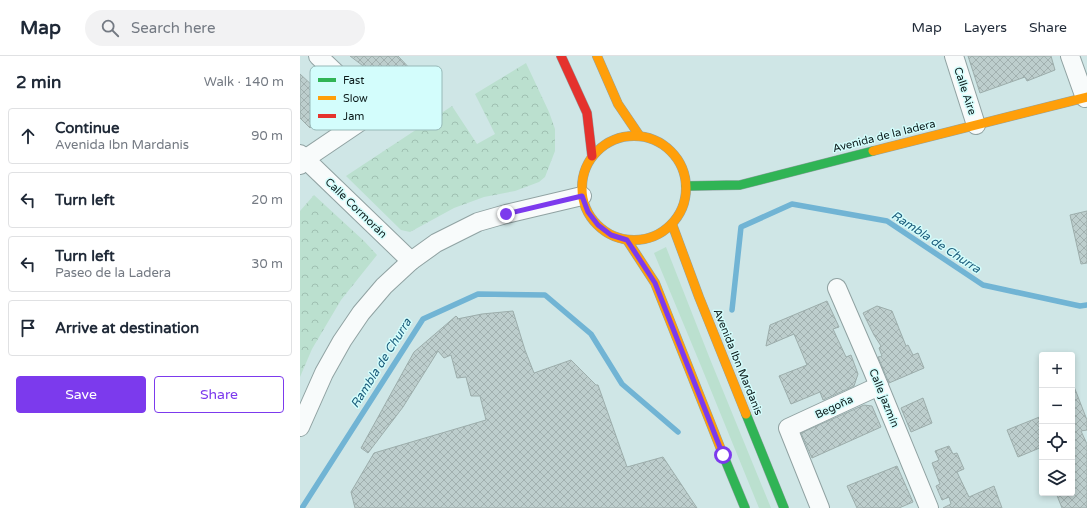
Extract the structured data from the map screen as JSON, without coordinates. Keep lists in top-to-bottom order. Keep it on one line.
{"streets":{"main road":["Avenida de la ladera","Avenida Ibn Mardanis"],"street":["Calle Aire","Calle Cormorán","Calle jazmín","Begoña"]},"crossings":[["Calle Aire","Avenida de la ladera"],["Avenida de la ladera","Avenida Ibn Mardanis"],["Calle jazmín","Begoña"]],"water":["Rambla de Churra"],"legend":["Fast","Slow","Jam"],"page":{"header":"Map","search":"Search here","nav":["Map","Layers","Share"],"heading":["2 min","Walk · 140 m"],"list":[["Continue","Avenida Ibn Mardanis","90 m"],["Turn left","20 m"],["Turn left","Paseo de la Ladera","30 m"],"Arrive at destination"],"map_buttons":["+","−"],"buttons":["Save","Share"]}}
